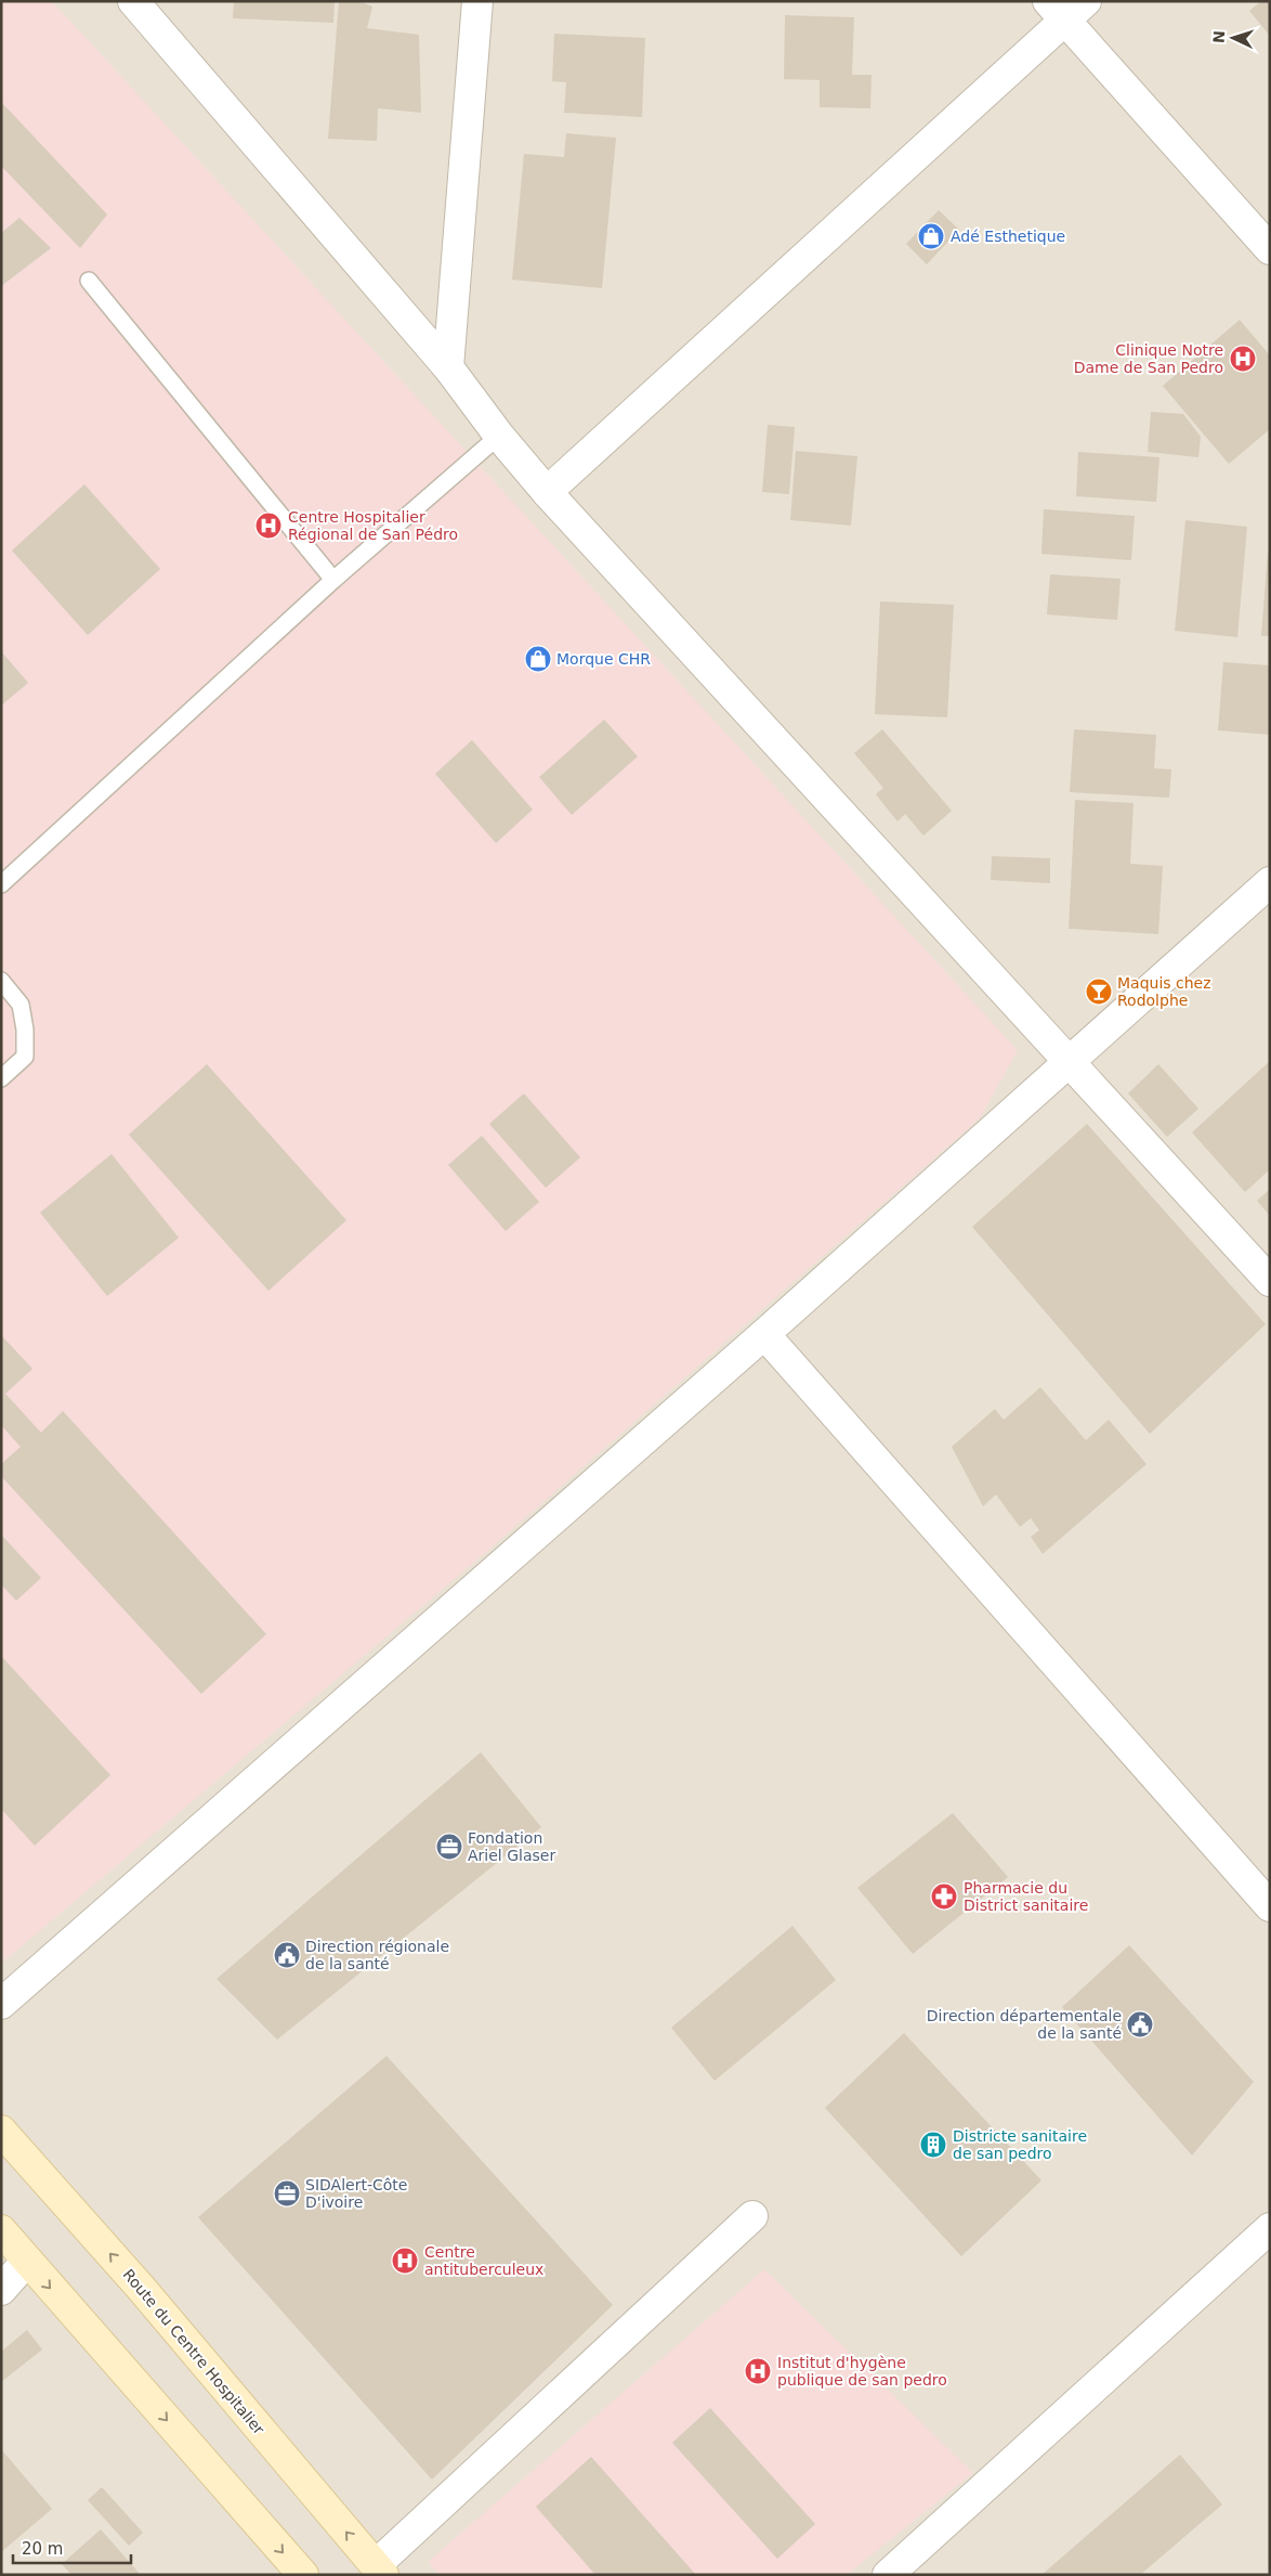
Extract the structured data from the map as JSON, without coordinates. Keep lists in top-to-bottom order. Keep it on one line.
{"streets":{"street":["Route du Centre Hospitalier"]},"places":{"shop":["Adé Esthetique","Morque CHR"],"hospital":["Clinique Notre Dame de San Pedro","Centre Hospitalier Régional de San Pédro","Centre antituberculeux","Institut d'hygène publique de san pedro"],"bar":["Maquis chez Rodolphe"],"office":["Fondation Ariel Glaser","SIDAlert-Côte D'ivoire"],"pharmacy":["Pharmacie du District sanitaire"],"public building":["Direction régionale de la santé","Direction départementale de la santé"],"building":["Districte sanitaire de san pedro"]},"scale_bar":"20 m","north":"left"}
